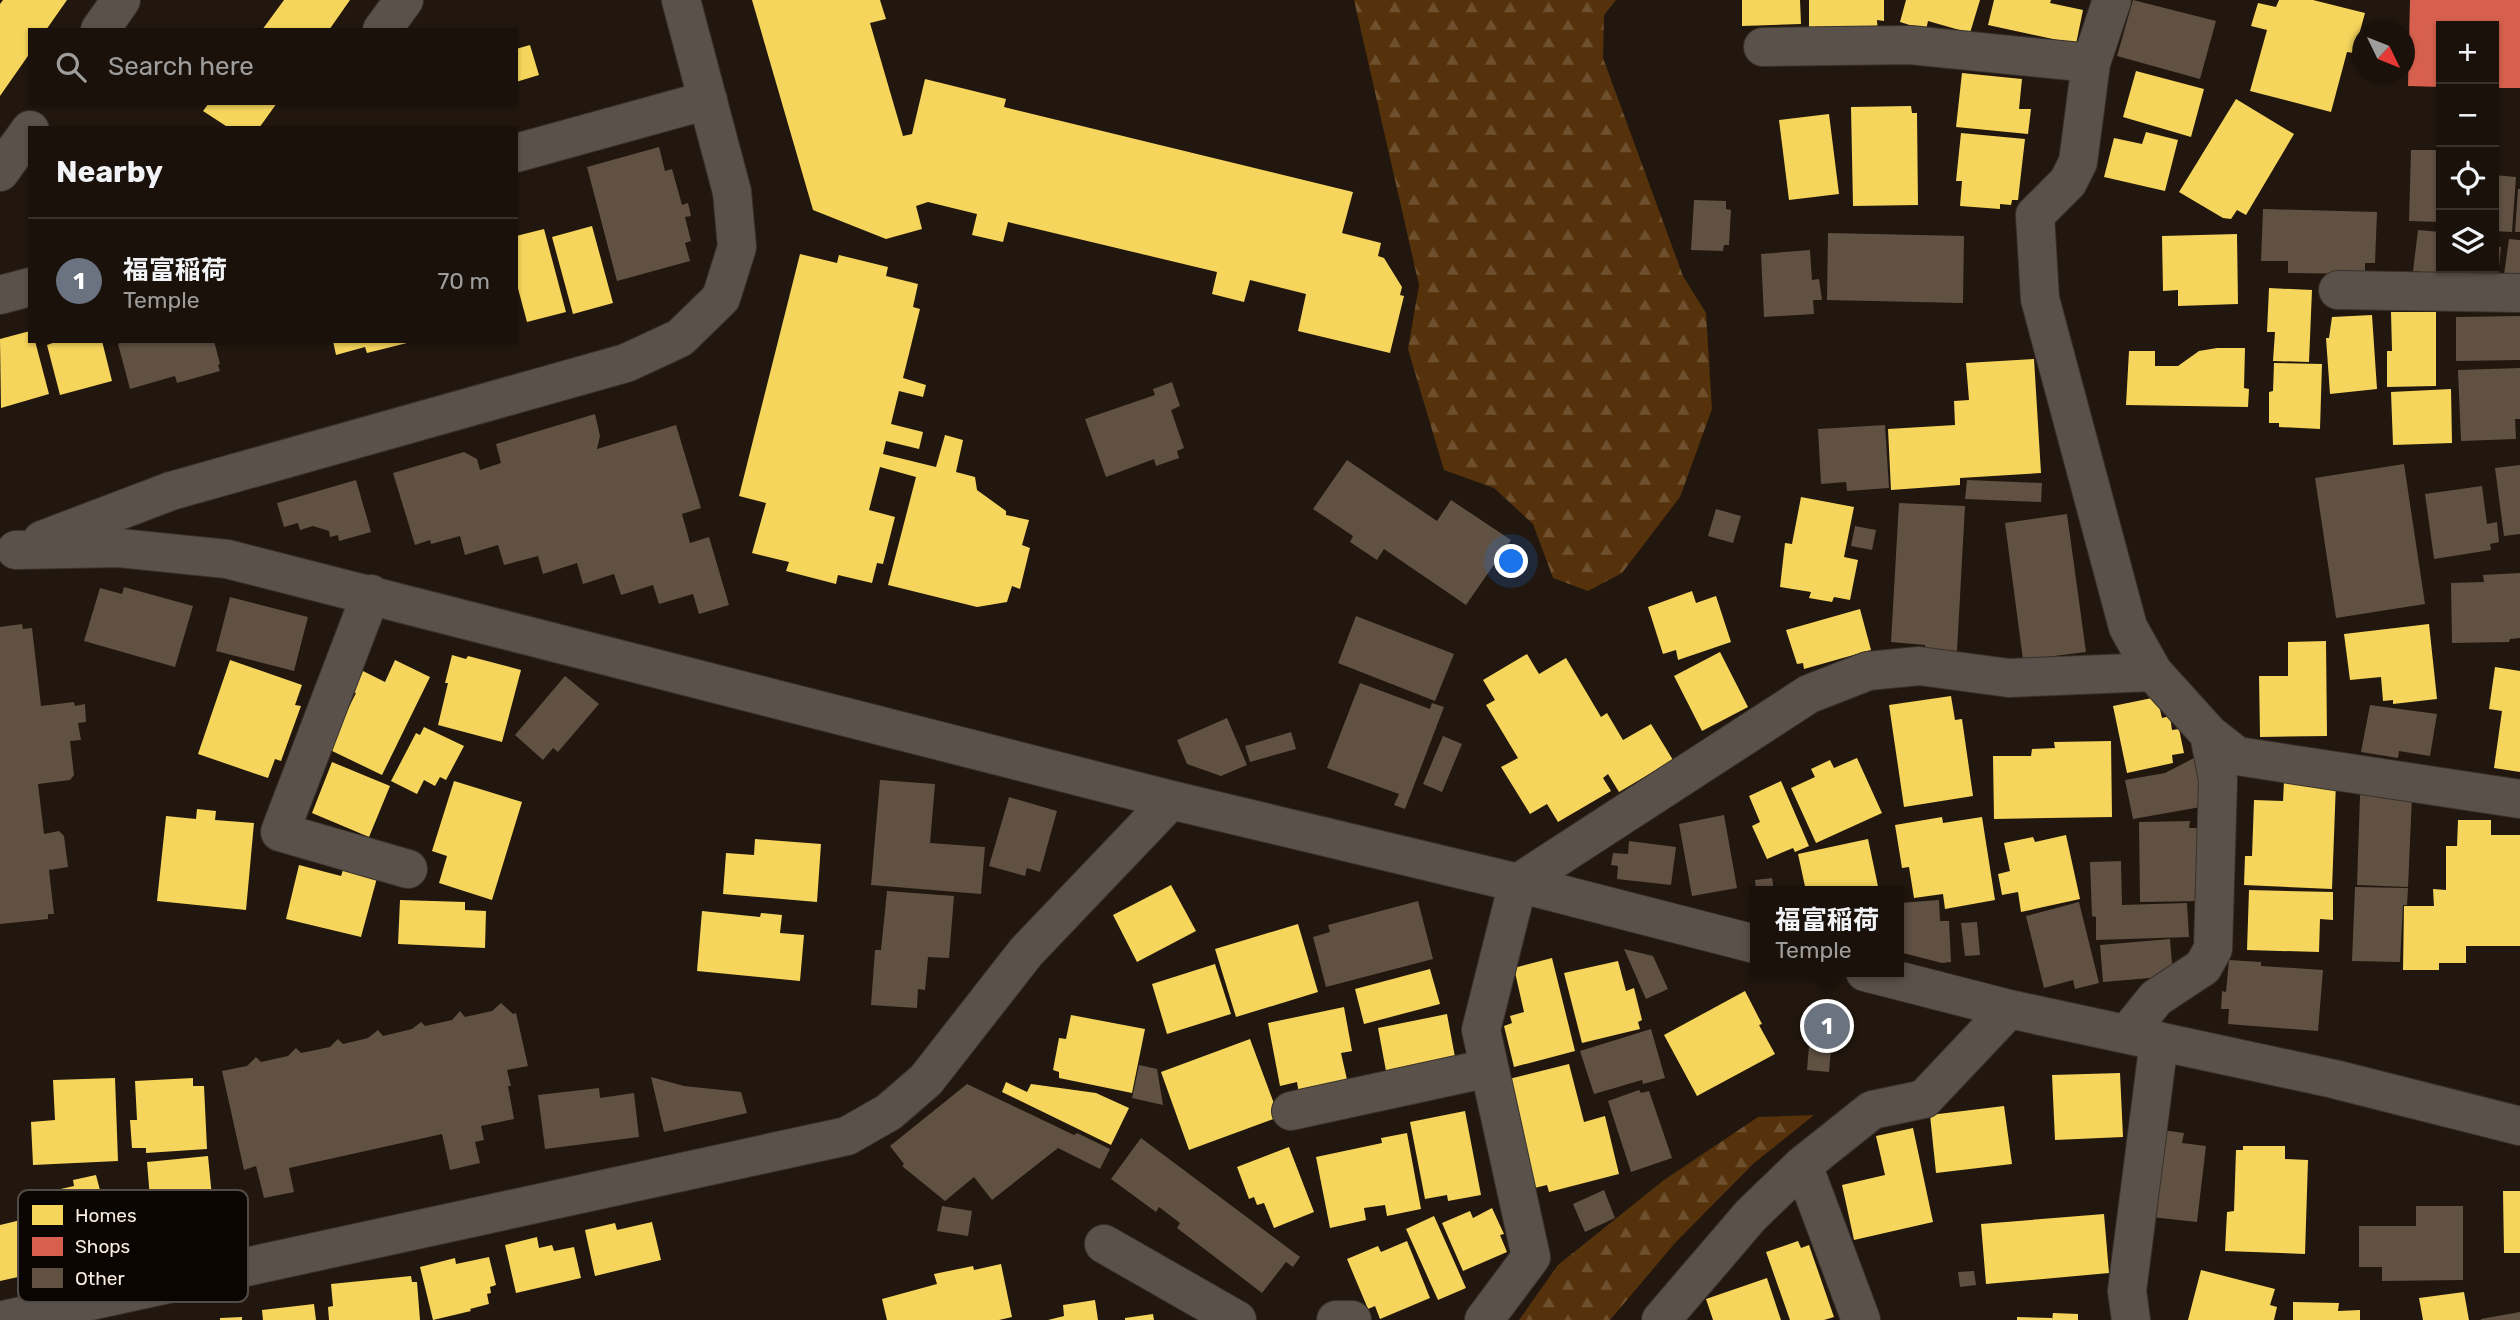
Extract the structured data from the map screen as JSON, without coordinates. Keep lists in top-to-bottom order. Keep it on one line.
{"legend":["Homes","Shops","Other"],"north":"bottom right","page":{"map_buttons":["+","−"],"search":"Search here","heading":"Nearby","list":[{"mark":"1","name":"福富稲荷","note":"Temple","value":"70 m"}],"popup":["福富稲荷","Temple"],"pins":"1"}}
